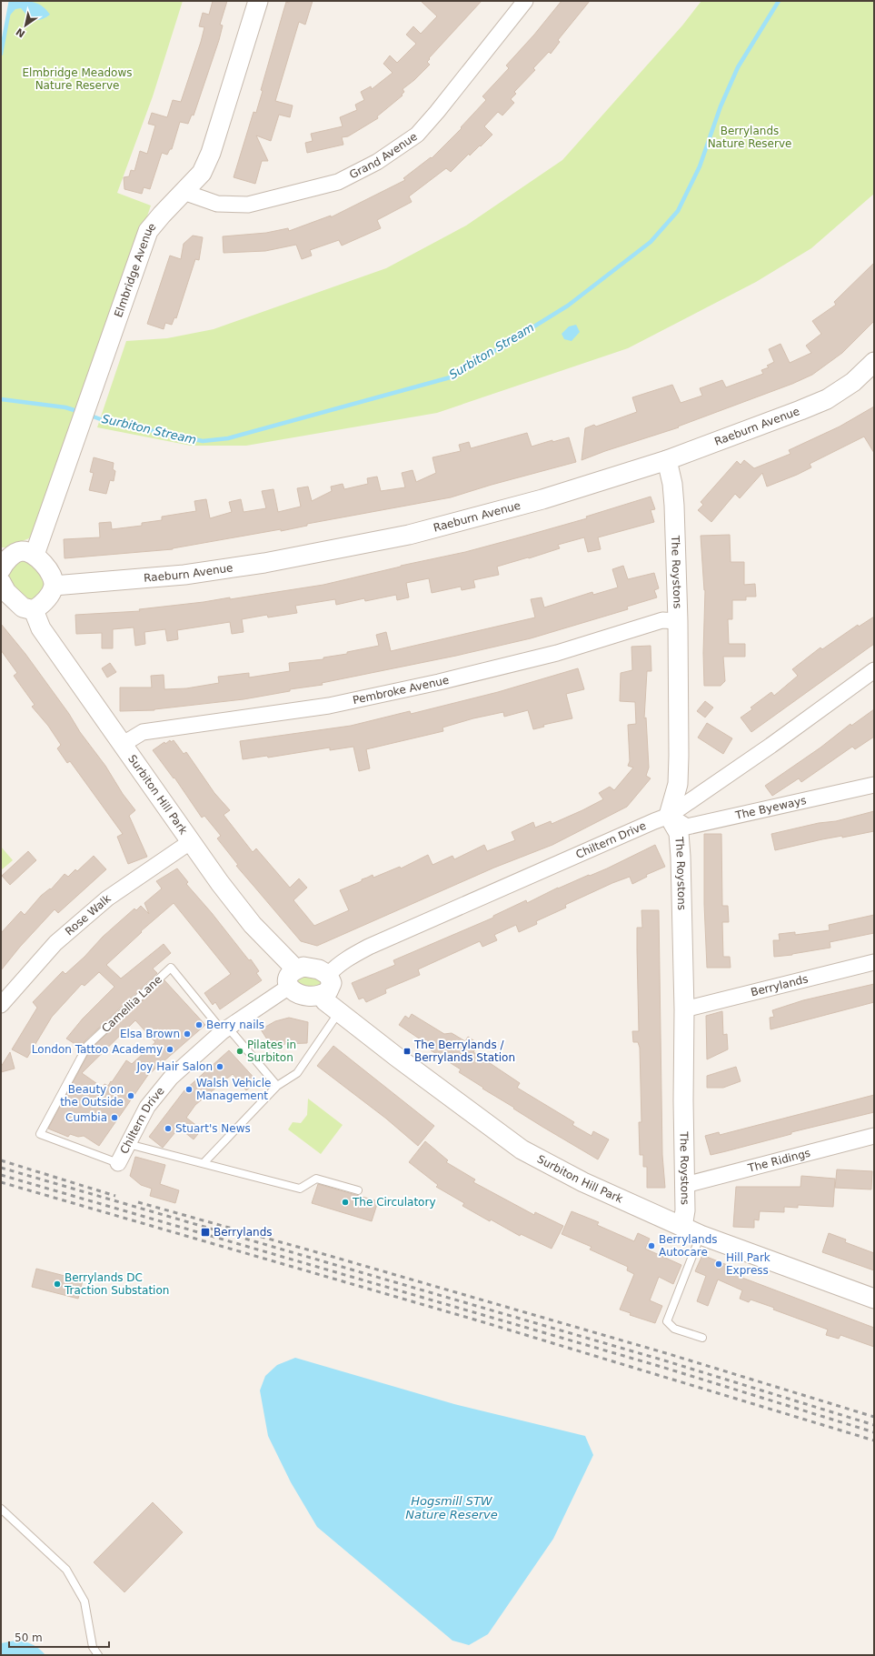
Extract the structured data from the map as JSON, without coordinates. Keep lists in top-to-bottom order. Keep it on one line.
{"streets":{"street":["Grand Avenue","Elmbridge Avenue","Raeburn Avenue","The Roystons","Pembroke Avenue","Surbiton Hill Park","The Byeways","Chiltern Drive","Rose Walk","Berrylands","The Ridings"],"lane":["Camellia Lane"]},"crossings":[["Grand Avenue","Elmbridge Avenue"],["Raeburn Avenue","The Roystons"],["The Roystons","Pembroke Avenue"],["The Roystons","Surbiton Hill Park"],["The Roystons","The Byeways"],["The Roystons","Chiltern Drive"],["The Roystons","Berrylands"],["The Roystons","The Ridings"],["Pembroke Avenue","Surbiton Hill Park"],["Surbiton Hill Park","Chiltern Drive"],["Surbiton Hill Park","Rose Walk"],["The Byeways","Chiltern Drive"],["Chiltern Drive","Camellia Lane"]],"water":["Surbiton Stream","Hogsmill STW Nature Reserve"],"parks":["Elmbridge Meadows Nature Reserve","Berrylands Nature Reserve"],"places":{"other":["Berry nails","Elsa Brown","London Tattoo Academy","Pilates in Surbiton","Joy Hair Salon","Walsh Vehicle Management","Beauty on the Outside","Cumbia","Stuart's News","The Circulatory","Berrylands Autocare","Hill Park Express","Berrylands DC Traction Substation"],"transit":["The Berrylands / Berrylands Station","Berrylands"]},"scale_bar":"50 m","north":"bottom left"}
